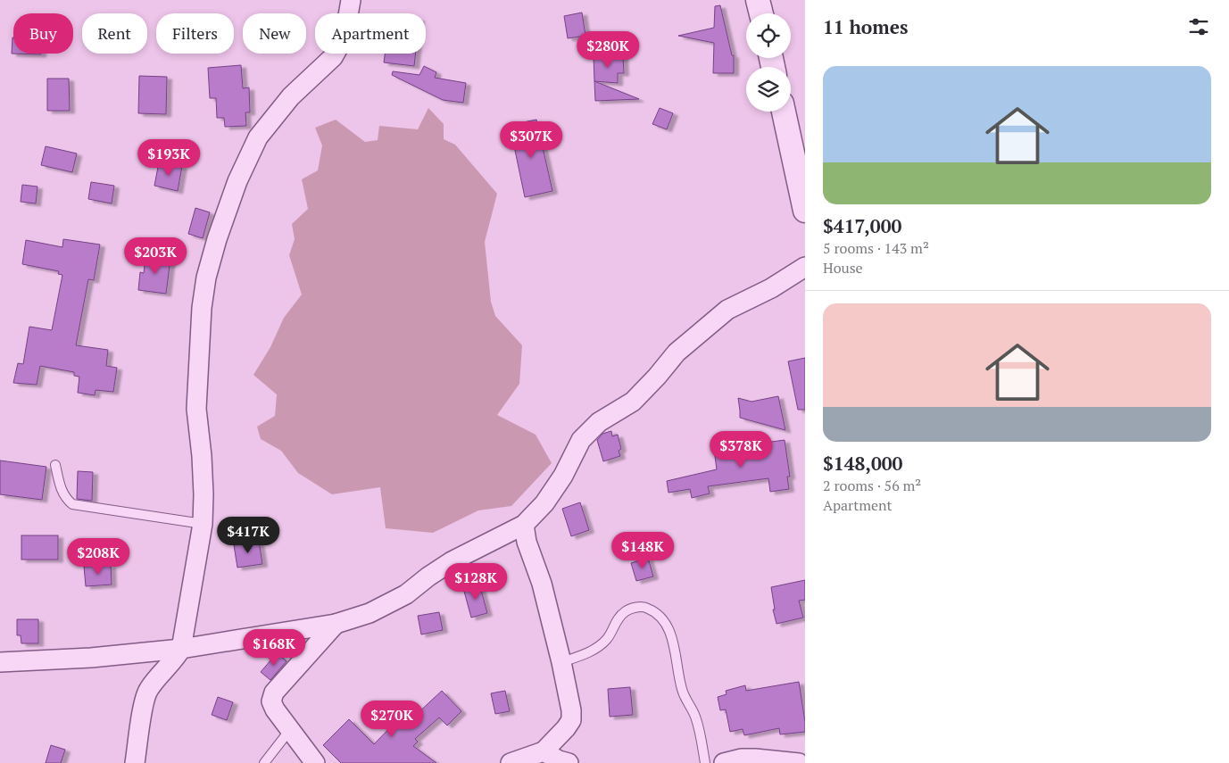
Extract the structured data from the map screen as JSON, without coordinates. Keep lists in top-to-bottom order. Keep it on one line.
{"page":{"heading":"11 homes","chip":["Buy","Rent","Filters","New","Apartment"],"price":["$280K","$307K","$193K","$203K","$378K","$417K","$148K","$208K","$128K","$168K","$270K"],"list":[{"name":"$417,000","note":"5 rooms · 143 m² · House"},{"name":"$148,000","note":"2 rooms · 56 m² · Apartment"}]}}
